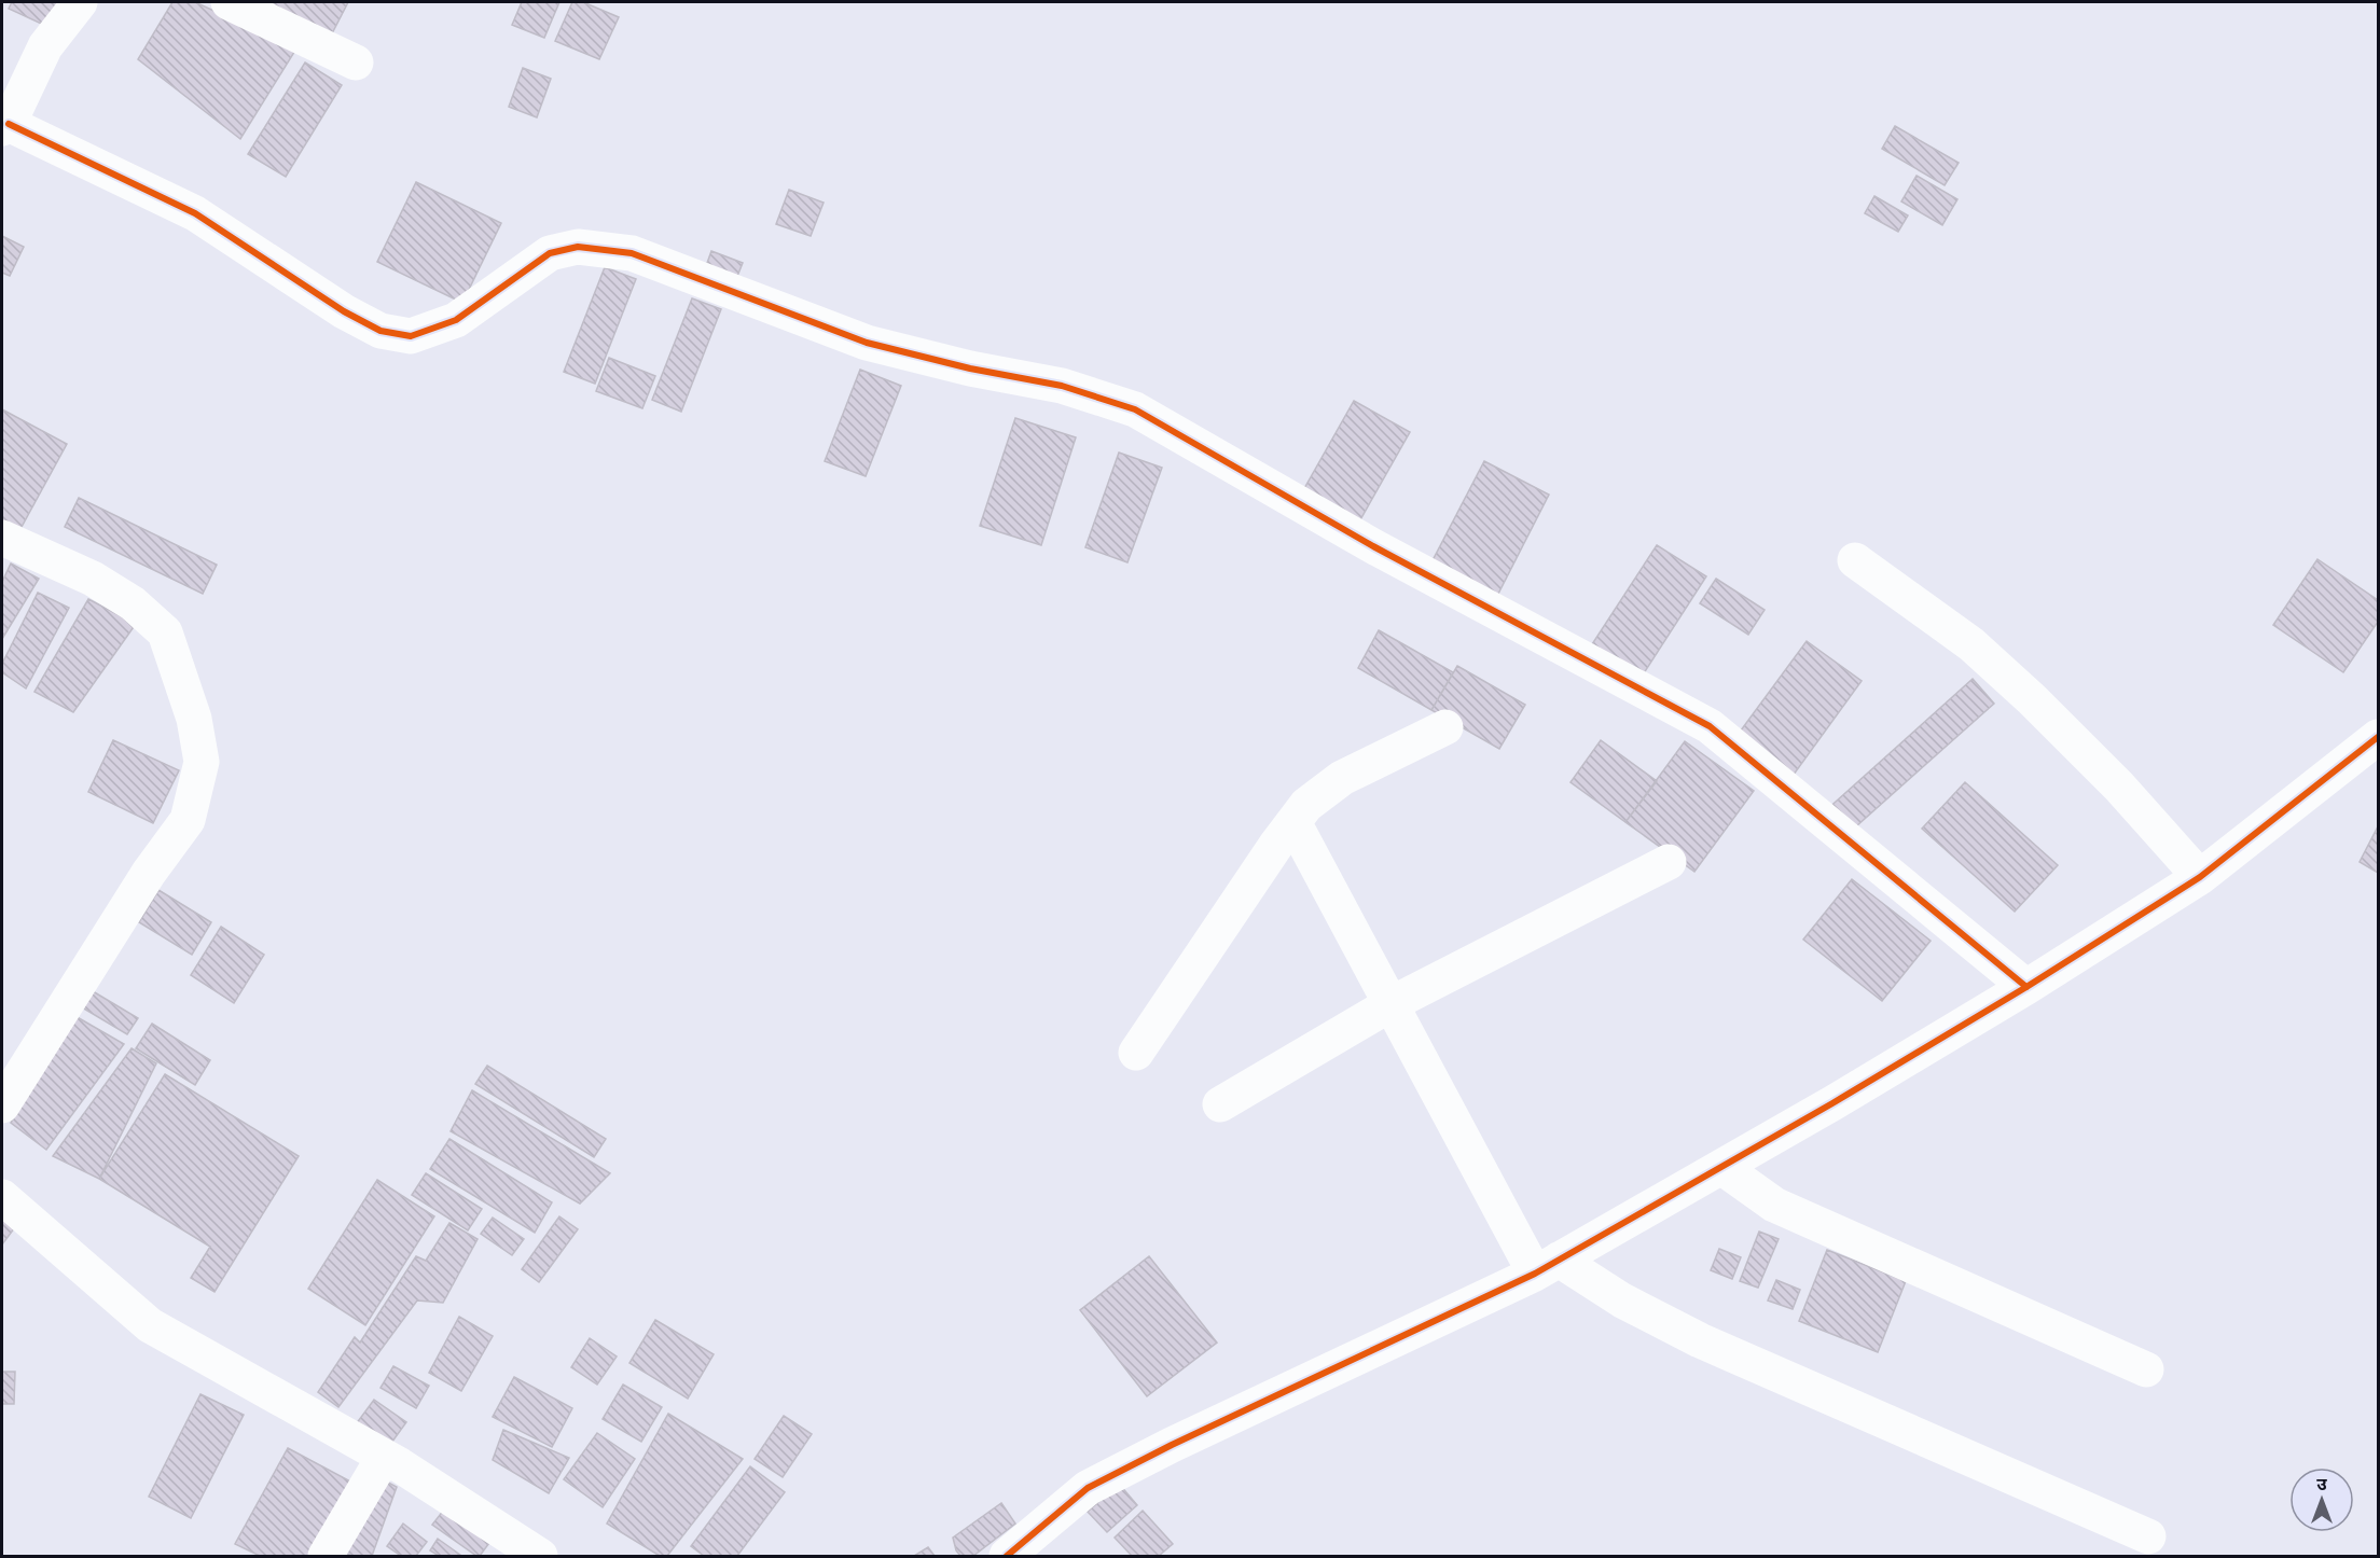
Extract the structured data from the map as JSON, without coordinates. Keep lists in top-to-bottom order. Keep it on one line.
{"north":"top"}
